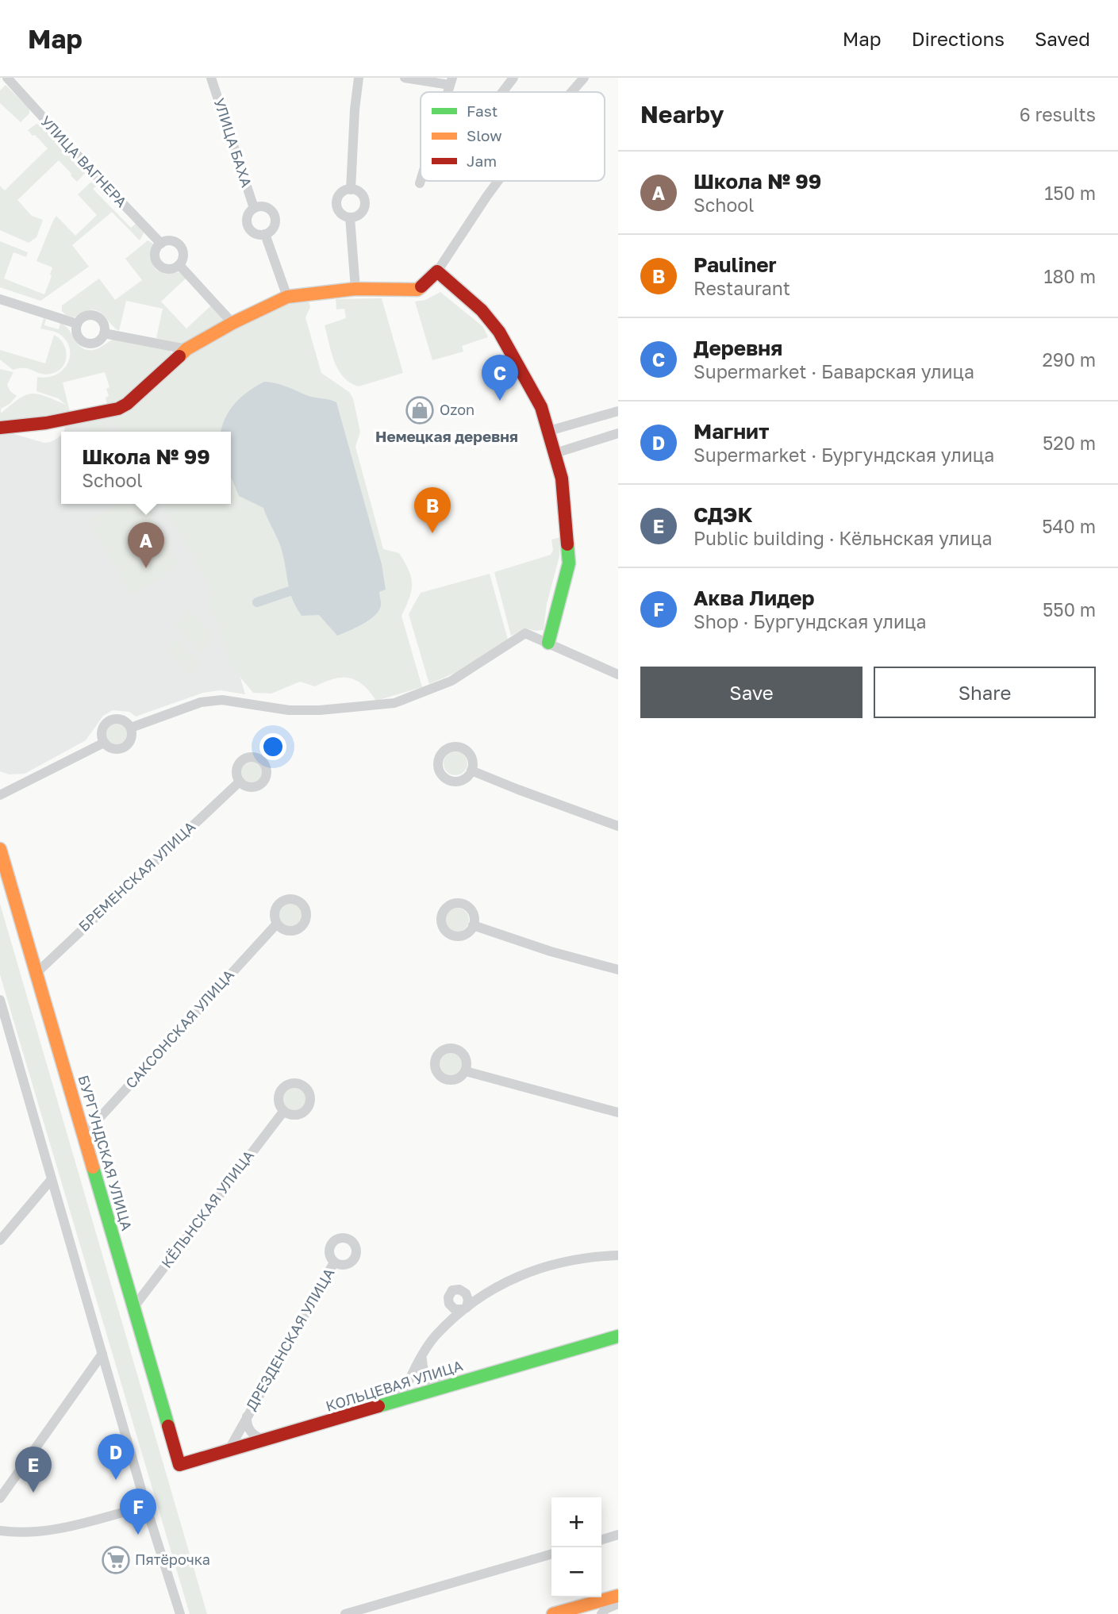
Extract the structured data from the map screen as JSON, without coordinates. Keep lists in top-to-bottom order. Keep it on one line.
{"streets":{"street":["УЛИЦА БАХА","УЛИЦА ВАГНЕРА","БРЕМЕНСКАЯ УЛИЦА","САКСОНСКАЯ УЛИЦА","БУРГУНДСКАЯ УЛИЦА","КЁЛЬНСКАЯ УЛИЦА","ДРЕЗДЕНСКАЯ УЛИЦА","КОЛЬЦЕВАЯ УЛИЦА"]},"crossings":[["БРЕМЕНСКАЯ УЛИЦА","БУРГУНДСКАЯ УЛИЦА"],["САКСОНСКАЯ УЛИЦА","БУРГУНДСКАЯ УЛИЦА"],["БУРГУНДСКАЯ УЛИЦА","КЁЛЬНСКАЯ УЛИЦА"],["БУРГУНДСКАЯ УЛИЦА","КОЛЬЦЕВАЯ УЛИЦА"],["ДРЕЗДЕНСКАЯ УЛИЦА","КОЛЬЦЕВАЯ УЛИЦА"]],"districts":["Немецкая деревня"],"places":{"shop":["Ozon"],"supermarket":["Пятёрочка"]},"legend":["Fast","Slow","Jam"],"page":{"header":"Map","nav":["Map","Directions","Saved"],"heading":["Nearby","6 results"],"list":[{"mark":"A","name":"Школа № 99","note":"School","value":"150 m"},{"mark":"B","name":"Pauliner","note":"Restaurant","value":"180 m"},{"mark":"C","name":"Деревня","note":"Supermarket · Баварская улица","value":"290 m"},{"mark":"D","name":"Магнит","note":"Supermarket · Бургундская улица","value":"520 m"},{"mark":"E","name":"СДЭК","note":"Public building · Кёльнская улица","value":"540 m"},{"mark":"F","name":"Аква Лидер","note":"Shop · Бургундская улица","value":"550 m"}],"pins":["C","B","A","D","E","F"],"popup":["Школа № 99","School"],"buttons":["Save","Share"],"map_buttons":["+","−"]}}
